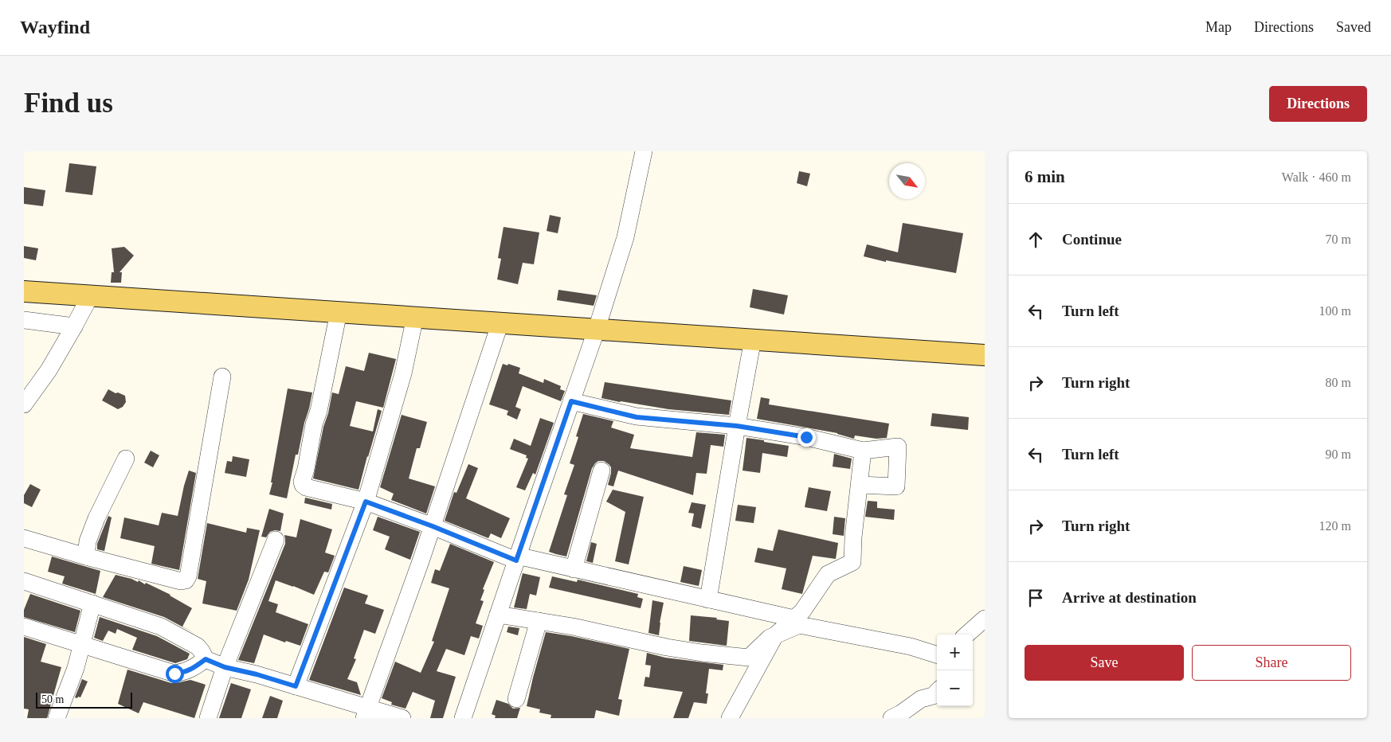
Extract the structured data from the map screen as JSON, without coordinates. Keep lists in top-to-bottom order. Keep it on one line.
{"scale_bar":"50 m","north":"bottom right","page":{"header":"Wayfind","nav":["Map","Directions","Saved"],"buttons":["Directions",["Save","Share"]],"title":"Find us","heading":["6 min","Walk · 460 m"],"list":[["Continue","70 m"],["Turn left","100 m"],["Turn right","80 m"],["Turn left","90 m"],["Turn right","120 m"],"Arrive at destination"],"map_buttons":["+","−"],"scale":"50 m"}}
